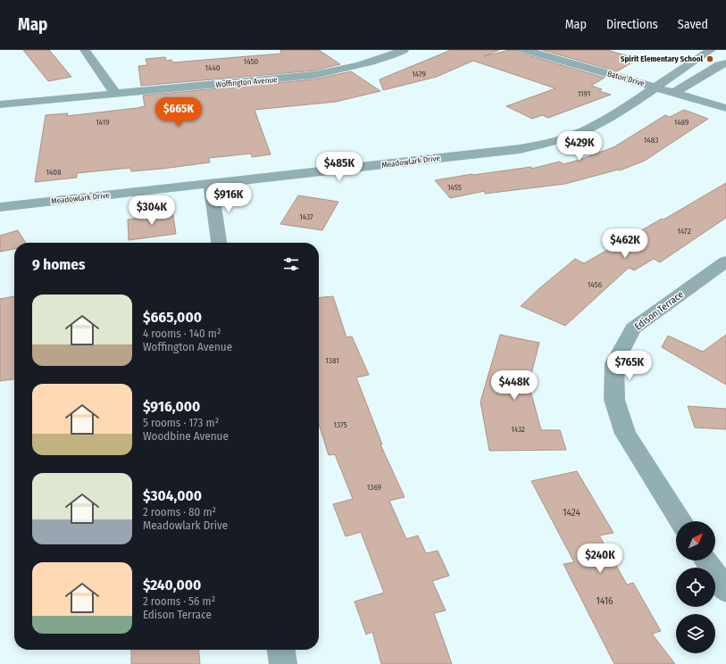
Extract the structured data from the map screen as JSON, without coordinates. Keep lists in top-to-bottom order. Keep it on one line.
{"streets":{"street":["Baton Drive","Woffington Avenue","Meadowlark Drive","Edison Terrace"]},"crossings":[["Baton Drive","Meadowlark Drive"]],"places":["Spirit Elementary School"],"house_numbers":["1450","1440","1479","1191","1419","1489","1483","1408","1455","1437","1472","1456","1381","1375","1432","1369","1424","1416"],"north":"top right","page":{"header":"Map","nav":["Map","Directions","Saved"],"price":["$665K","$429K","$485K","$916K","$304K","$462K","$765K","$448K","$240K"],"heading":"9 homes","list":[{"name":"$665,000","note":"4 rooms · 140 m² · Woffington Avenue"},{"name":"$916,000","note":"5 rooms · 173 m² · Woodbine Avenue"},{"name":"$304,000","note":"2 rooms · 80 m² · Meadowlark Drive"},{"name":"$240,000","note":"2 rooms · 56 m² · Edison Terrace"}]}}
